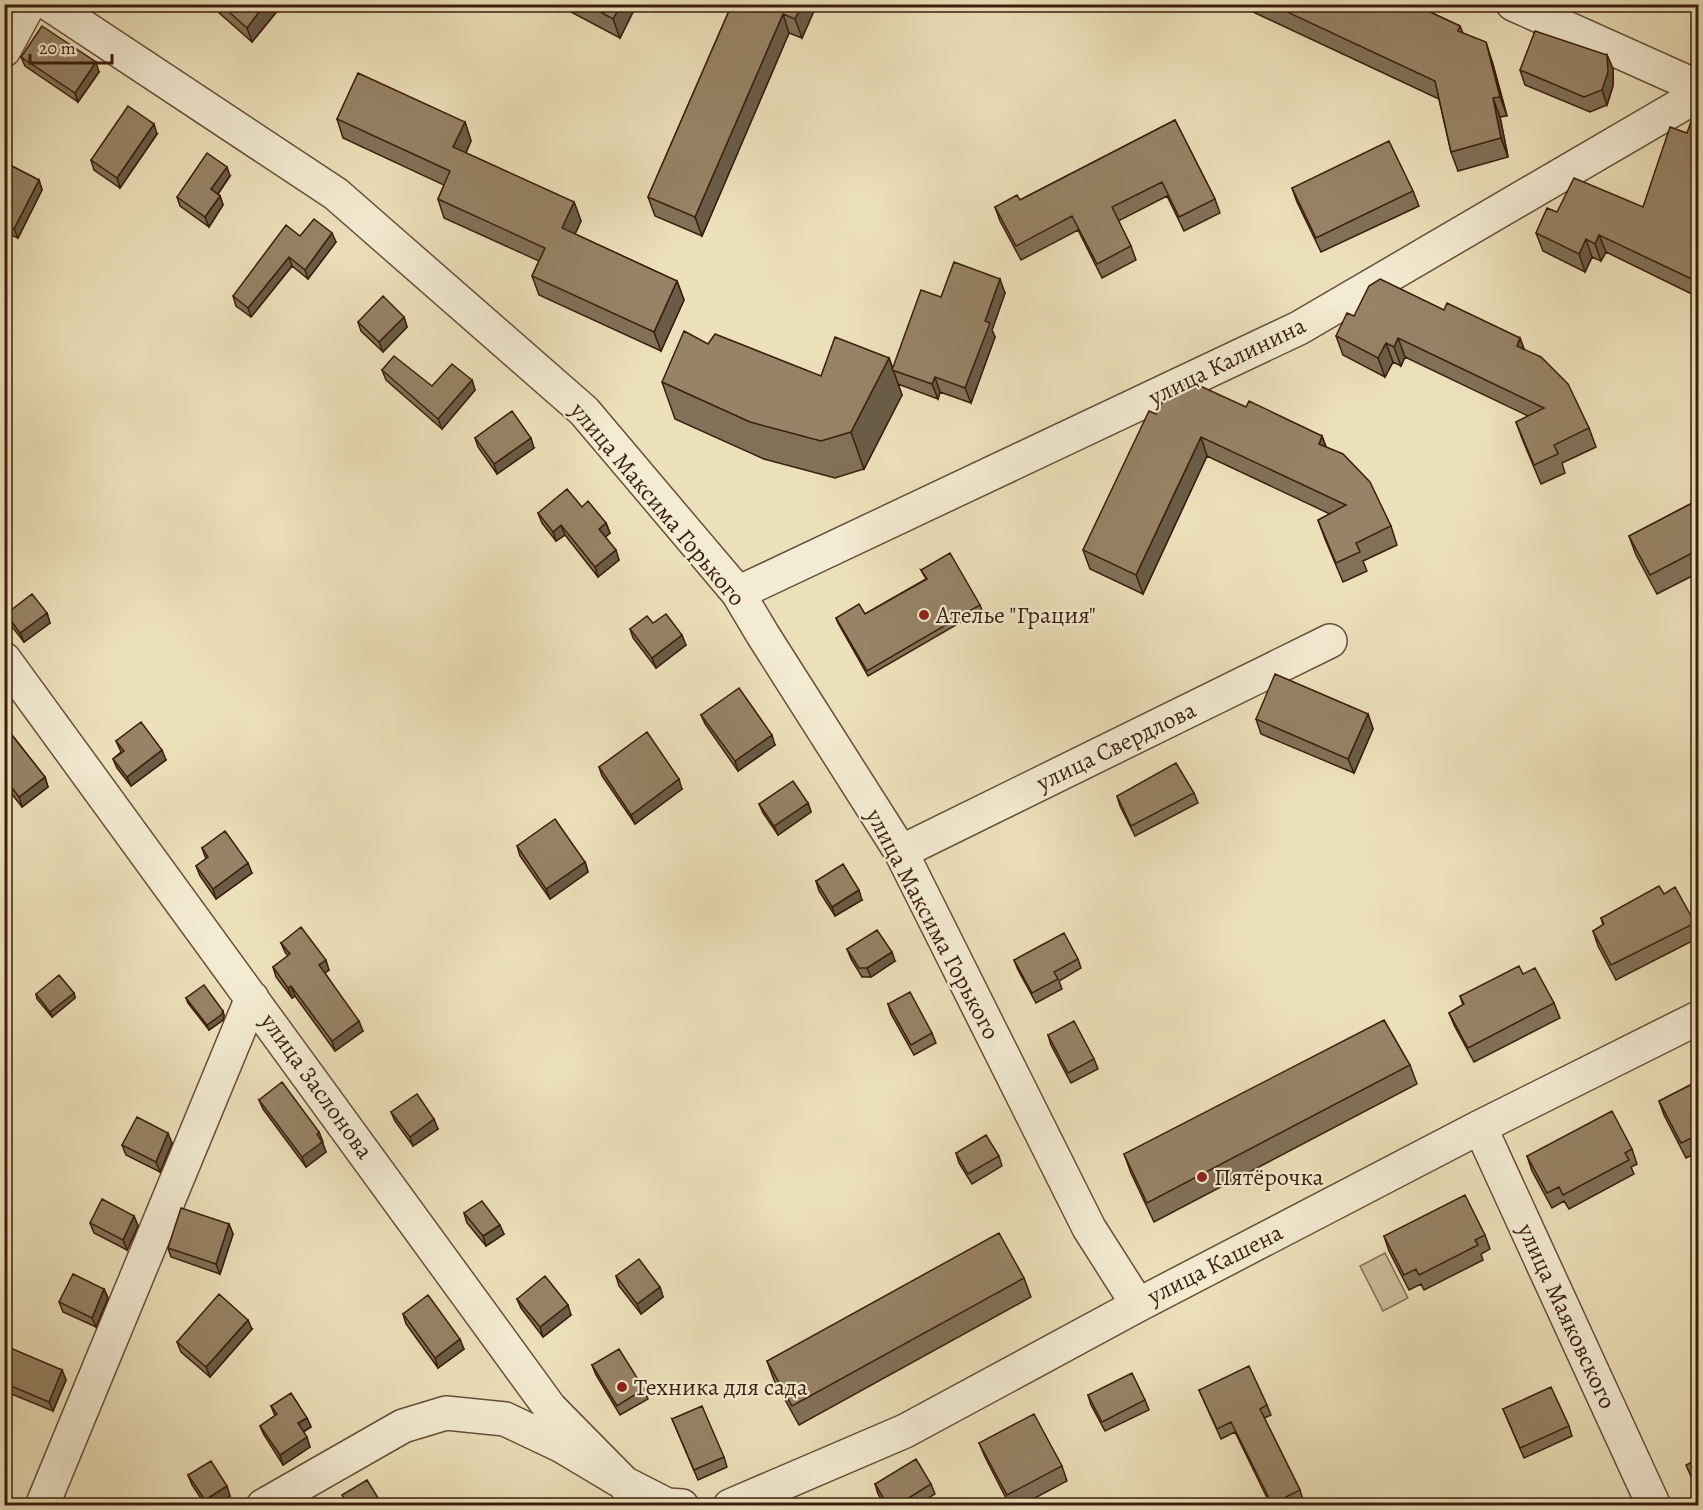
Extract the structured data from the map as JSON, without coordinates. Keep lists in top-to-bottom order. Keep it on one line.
{"streets":{"street":["улица Калинина","улица Максима Горького","улица Свердлова","улица Заслонова","улица Кашена","улица Маяковского"]},"crossings":[["улица Калинина","улица Максима Горького"],["улица Максима Горького","улица Свердлова"],["улица Максима Горького","улица Кашена"],["улица Кашена","улица Маяковского"]],"places":["Ателье \"Грация\"","Пятёрочка","Техника для сада"],"scale_bar":"20 m"}
